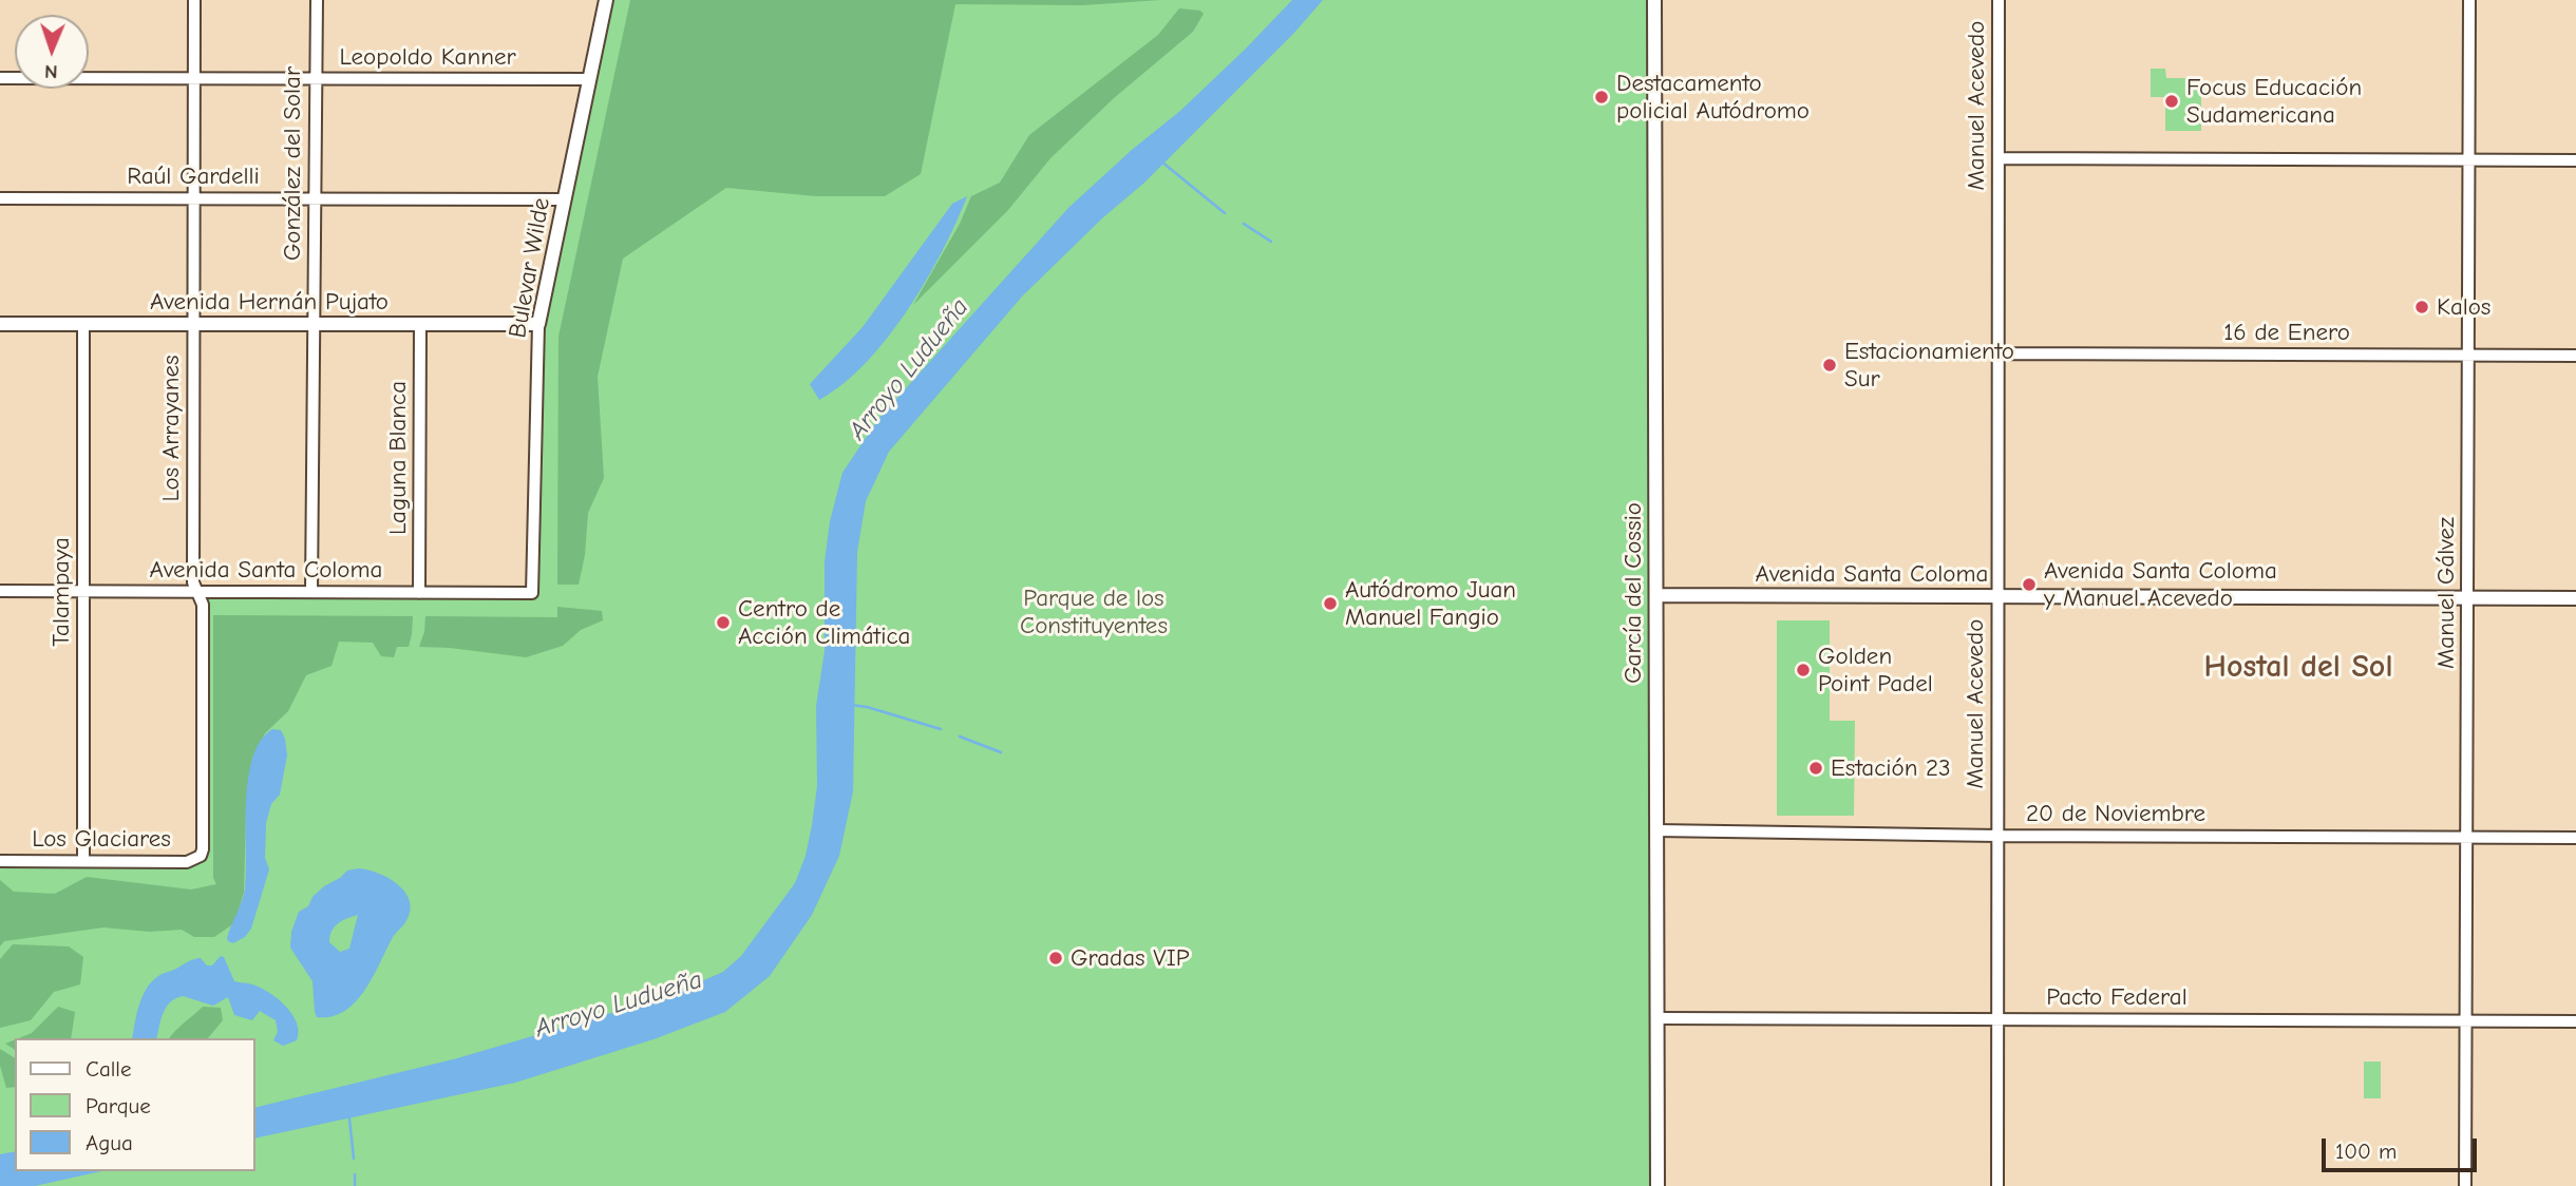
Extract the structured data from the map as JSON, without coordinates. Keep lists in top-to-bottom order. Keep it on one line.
{"streets":{"street":["Leopoldo Kanner","Manuel Acevedo","González del Solar","Raúl Gardelli","Bulevar Wilde","Avenida Hernán Pujato","16 de Enero","Los Arrayanes","Laguna Blanca","Avenida Santa Coloma","Talampaya","García del Cossio","Manuel Gálvez","20 de Noviembre","Los Glaciares","Pacto Federal"]},"crossings":[["Leopoldo Kanner","González del Solar"],["Leopoldo Kanner","Bulevar Wilde"],["Leopoldo Kanner","Los Arrayanes"],["Manuel Acevedo","16 de Enero"],["Manuel Acevedo","Avenida Santa Coloma"],["Manuel Acevedo","20 de Noviembre"],["Manuel Acevedo","Pacto Federal"],["González del Solar","Raúl Gardelli"],["González del Solar","Avenida Hernán Pujato"],["González del Solar","Avenida Santa Coloma"],["Raúl Gardelli","Bulevar Wilde"],["Raúl Gardelli","Los Arrayanes"],["Bulevar Wilde","Avenida Hernán Pujato"],["Bulevar Wilde","Avenida Santa Coloma"],["Avenida Hernán Pujato","Los Arrayanes"],["Avenida Hernán Pujato","Laguna Blanca"],["Avenida Hernán Pujato","Talampaya"],["16 de Enero","Manuel Gálvez"],["Los Arrayanes","Avenida Santa Coloma"],["Los Arrayanes","Los Glaciares"],["Laguna Blanca","Avenida Santa Coloma"],["Avenida Santa Coloma","Talampaya"],["Avenida Santa Coloma","García del Cossio"],["Avenida Santa Coloma","Manuel Gálvez"],["Talampaya","Los Glaciares"],["García del Cossio","20 de Noviembre"],["García del Cossio","Pacto Federal"],["Manuel Gálvez","20 de Noviembre"],["Manuel Gálvez","Pacto Federal"]],"districts":["Hostal del Sol"],"water":["Arroyo Ludueña"],"parks":["Parque de los Constituyentes"],"places":["Destacamento policial Autódromo","Focus Educación Sudamericana","Kalos","Estacionamiento Sur","Avenida Santa Coloma y Manuel Acevedo","Autódromo Juan Manuel Fangio","Centro de Acción Climática","Golden Point Padel","Estación 23","Gradas VIP"],"legend":["Calle","Parque","Agua"],"scale_bar":"100 m","north":"bottom"}
